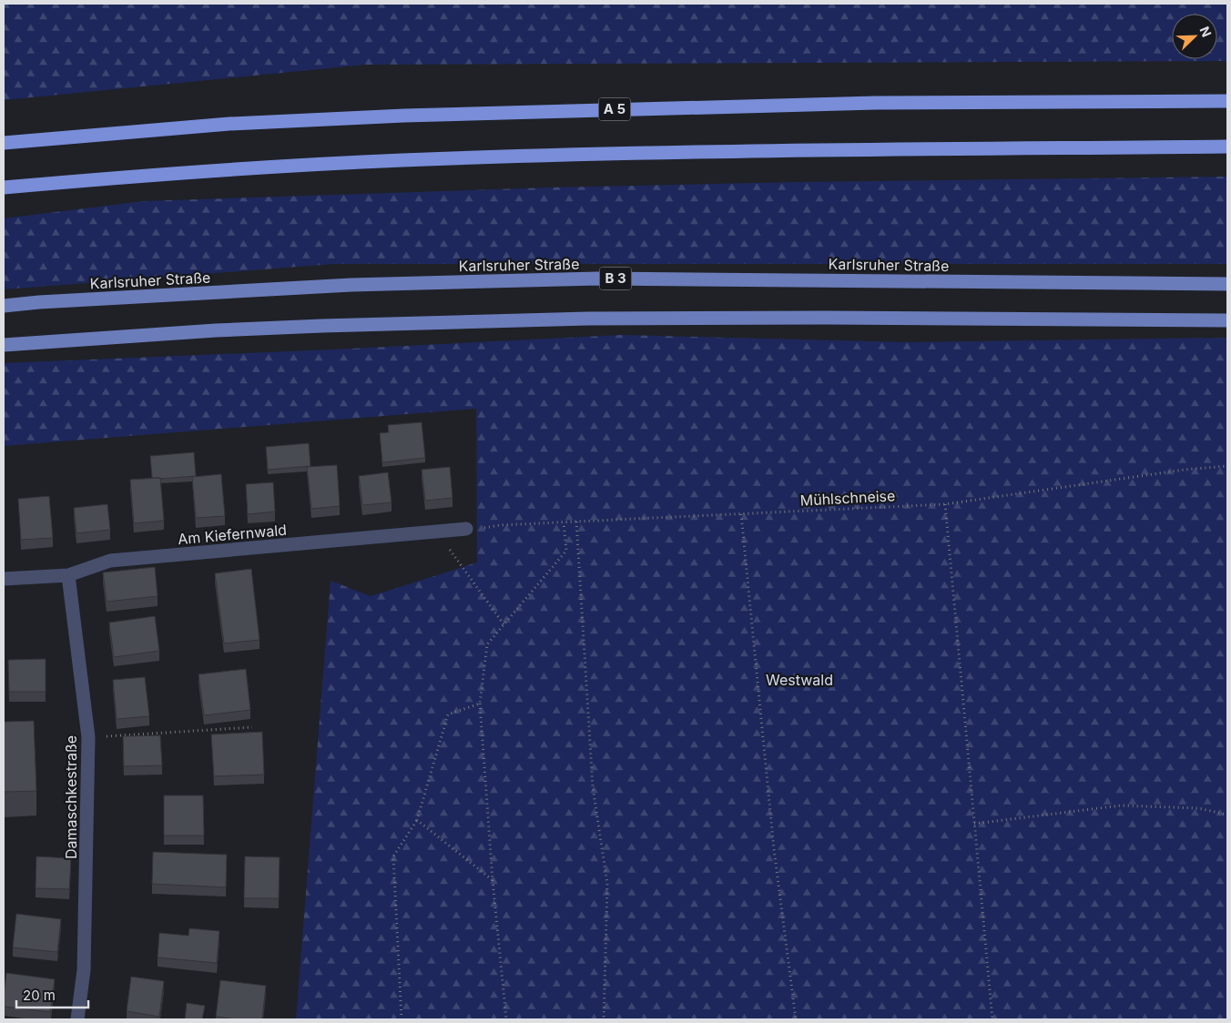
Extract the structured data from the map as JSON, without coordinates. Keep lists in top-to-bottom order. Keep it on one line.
{"streets":{"highway":["A 5"],"main road":["Karlsruher Straße","B 3"],"street":["Am Kiefernwald","Damaschkestraße"],"path":["Mühlschneise"]},"crossings":[["Mühlschneise","Am Kiefernwald"],["Am Kiefernwald","Damaschkestraße"]],"parks":["Westwald"],"scale_bar":"20 m","north":"top right"}
